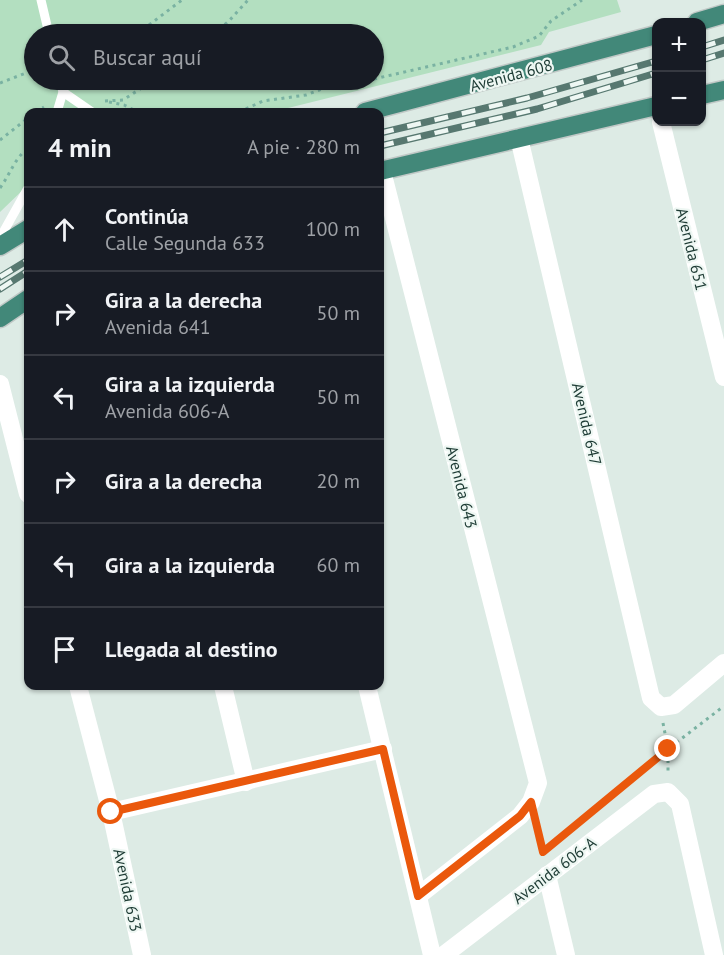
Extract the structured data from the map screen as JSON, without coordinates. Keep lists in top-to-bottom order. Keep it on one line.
{"streets":{"highway":["Avenida 608"],"street":["Avenida 651","Avenida 647","Avenida 643","Avenida 606-A","Avenida 633"]},"page":{"map_buttons":["+","−"],"search":"Buscar aquí","heading":["4 min","A pie · 280 m"],"list":[["Continúa","Calle Segunda 633","100 m"],["Gira a la derecha","Avenida 641","50 m"],["Gira a la izquierda","Avenida 606-A","50 m"],["Gira a la derecha","20 m"],["Gira a la izquierda","60 m"],"Llegada al destino"]}}
